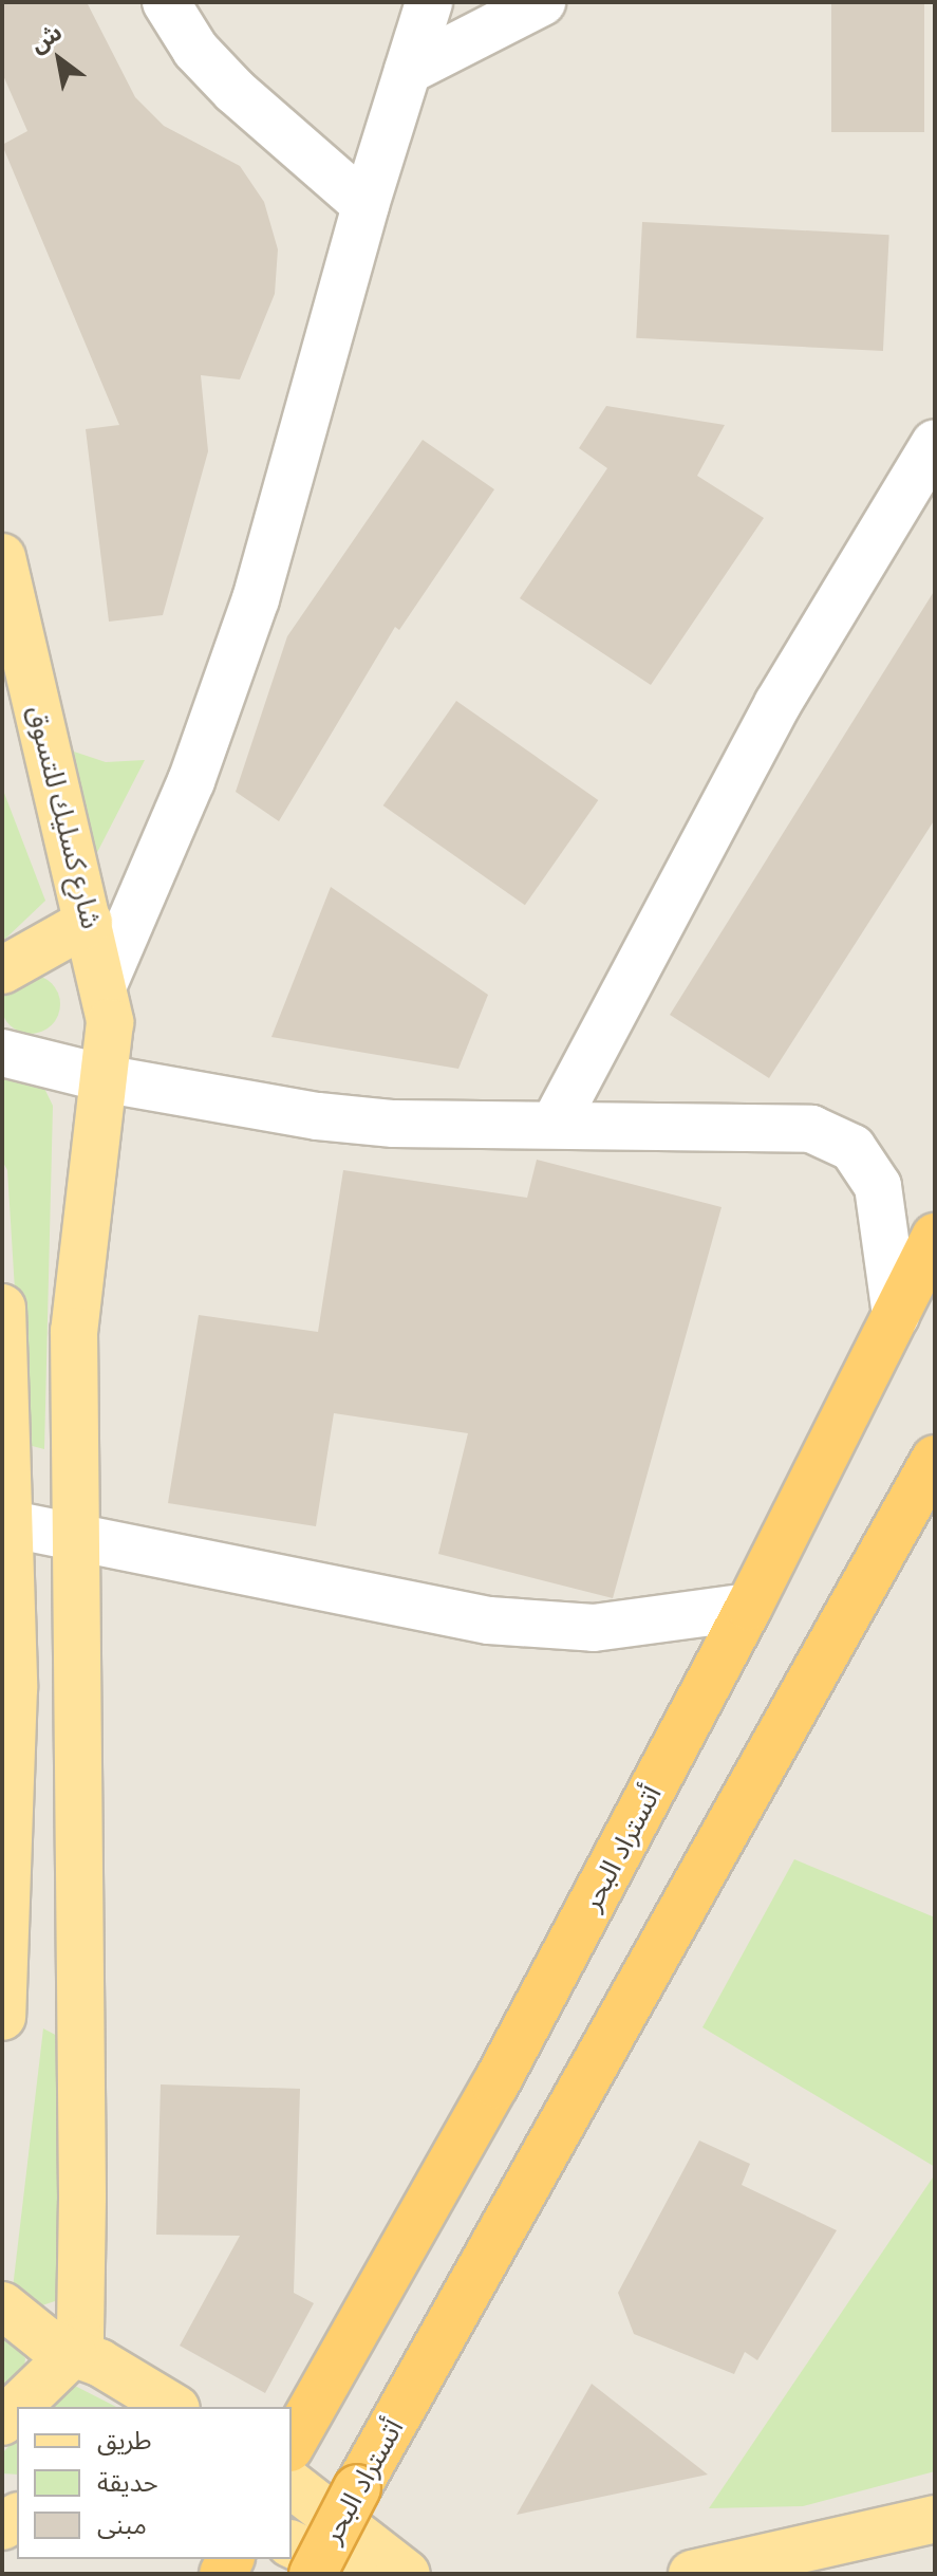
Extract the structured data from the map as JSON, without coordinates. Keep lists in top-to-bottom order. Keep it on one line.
{"streets":{"highway":["أتستراد البحر"],"main road":["شارع كسليك للتسوق"]},"legend":["طريق","حديقة","مبنى"],"north":"top left"}
